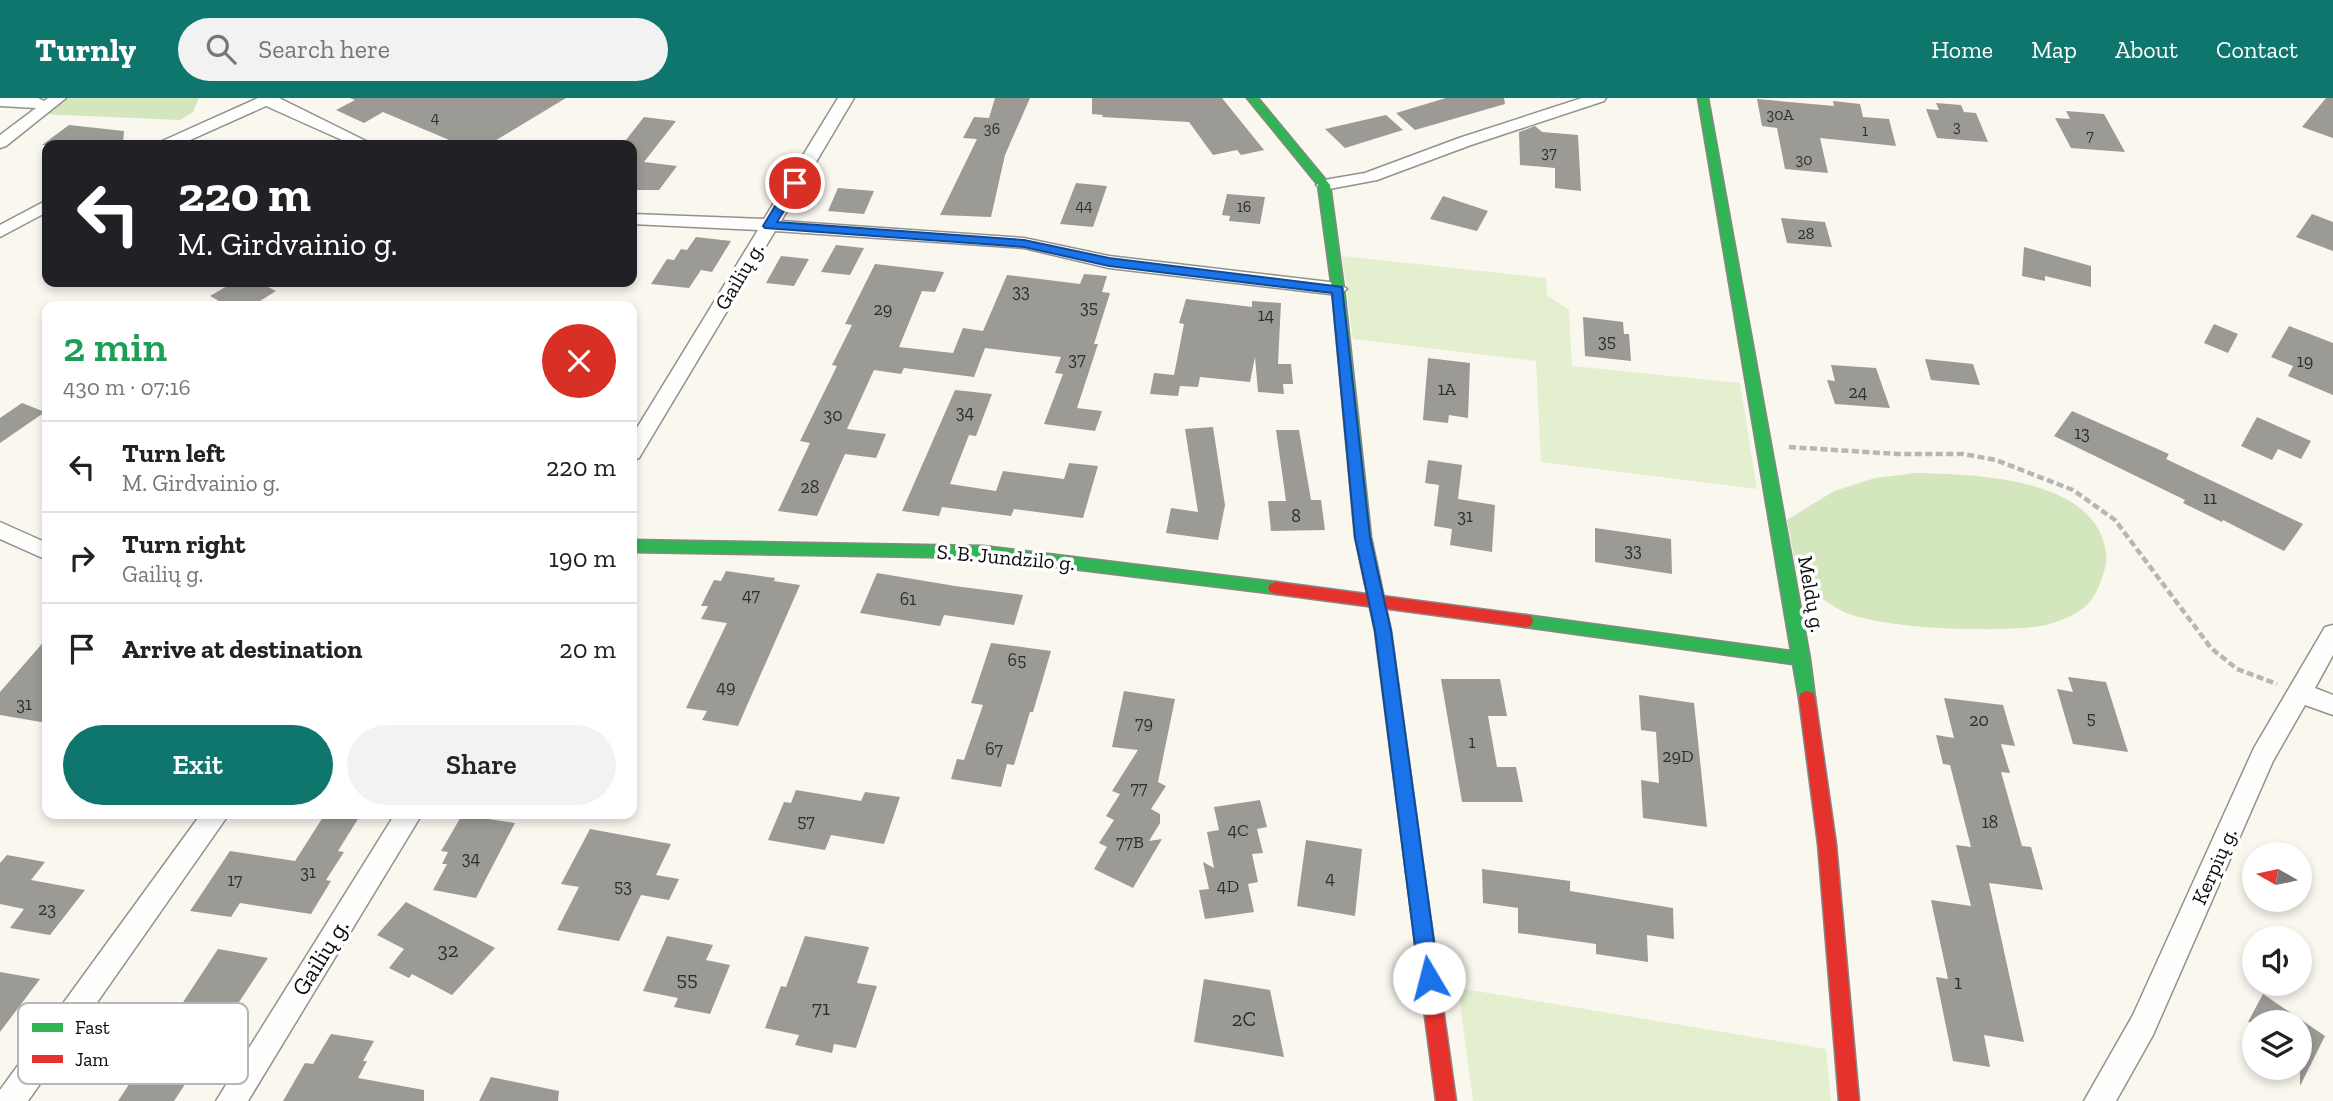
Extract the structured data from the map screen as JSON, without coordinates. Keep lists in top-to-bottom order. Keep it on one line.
{"streets":{"street":["Gailių g.","S. B. Jundzilo g.","Meldų g.","Kerpių g."]},"crossings":[["S. B. Jundzilo g.","Meldų g."]],"house_numbers":["30A","4","3","36","1","7","37","30","44","16","28","33","35","29","14","35","37","19","1A","24","34","30","13","28","11","8","31","33","47","61","65","49","31","5","20","79","1","67","29D","77","57","18","4C","77B","34","31","4","17","53","4D","23","32","55","1","71","2C"],"legend":["Fast","Jam"],"north":"left","page":{"header":"Turnly","search":"Search here","nav":["Home","Map","About","Contact"],"turn":["220 m","M. Girdvainio g."],"heading":["2 min","430 m · 07:16"],"list":[{"name":"Turn left","note":"M. Girdvainio g.","value":"220 m"},{"name":"Turn right","note":"Gailių g.","value":"190 m"},{"name":"Arrive at destination","value":"20 m"}],"buttons":["Exit","Share"]}}
